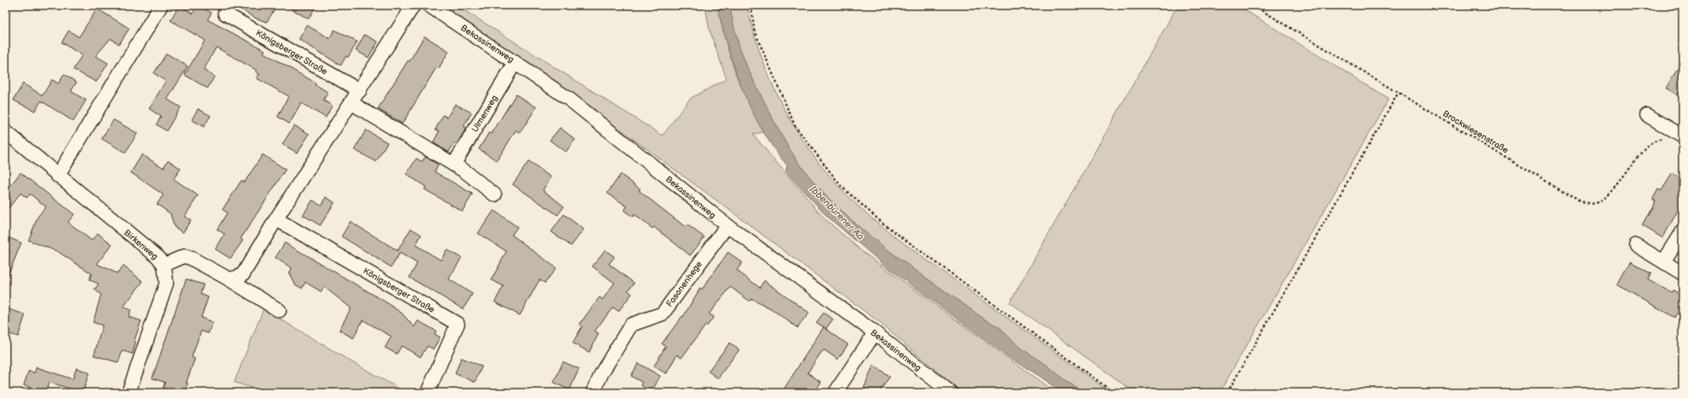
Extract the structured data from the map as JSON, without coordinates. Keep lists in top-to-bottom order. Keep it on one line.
{"streets":{"street":["Bekassinenweg","Königsberger Straße","Ulmenweg","Birkenweg","Fasanenhege"],"path":["Brockwiesenstraße"]},"crossings":[["Bekassinenweg","Ulmenweg"],["Bekassinenweg","Fasanenhege"]],"water":["Ibbenbürener Aa"]}
